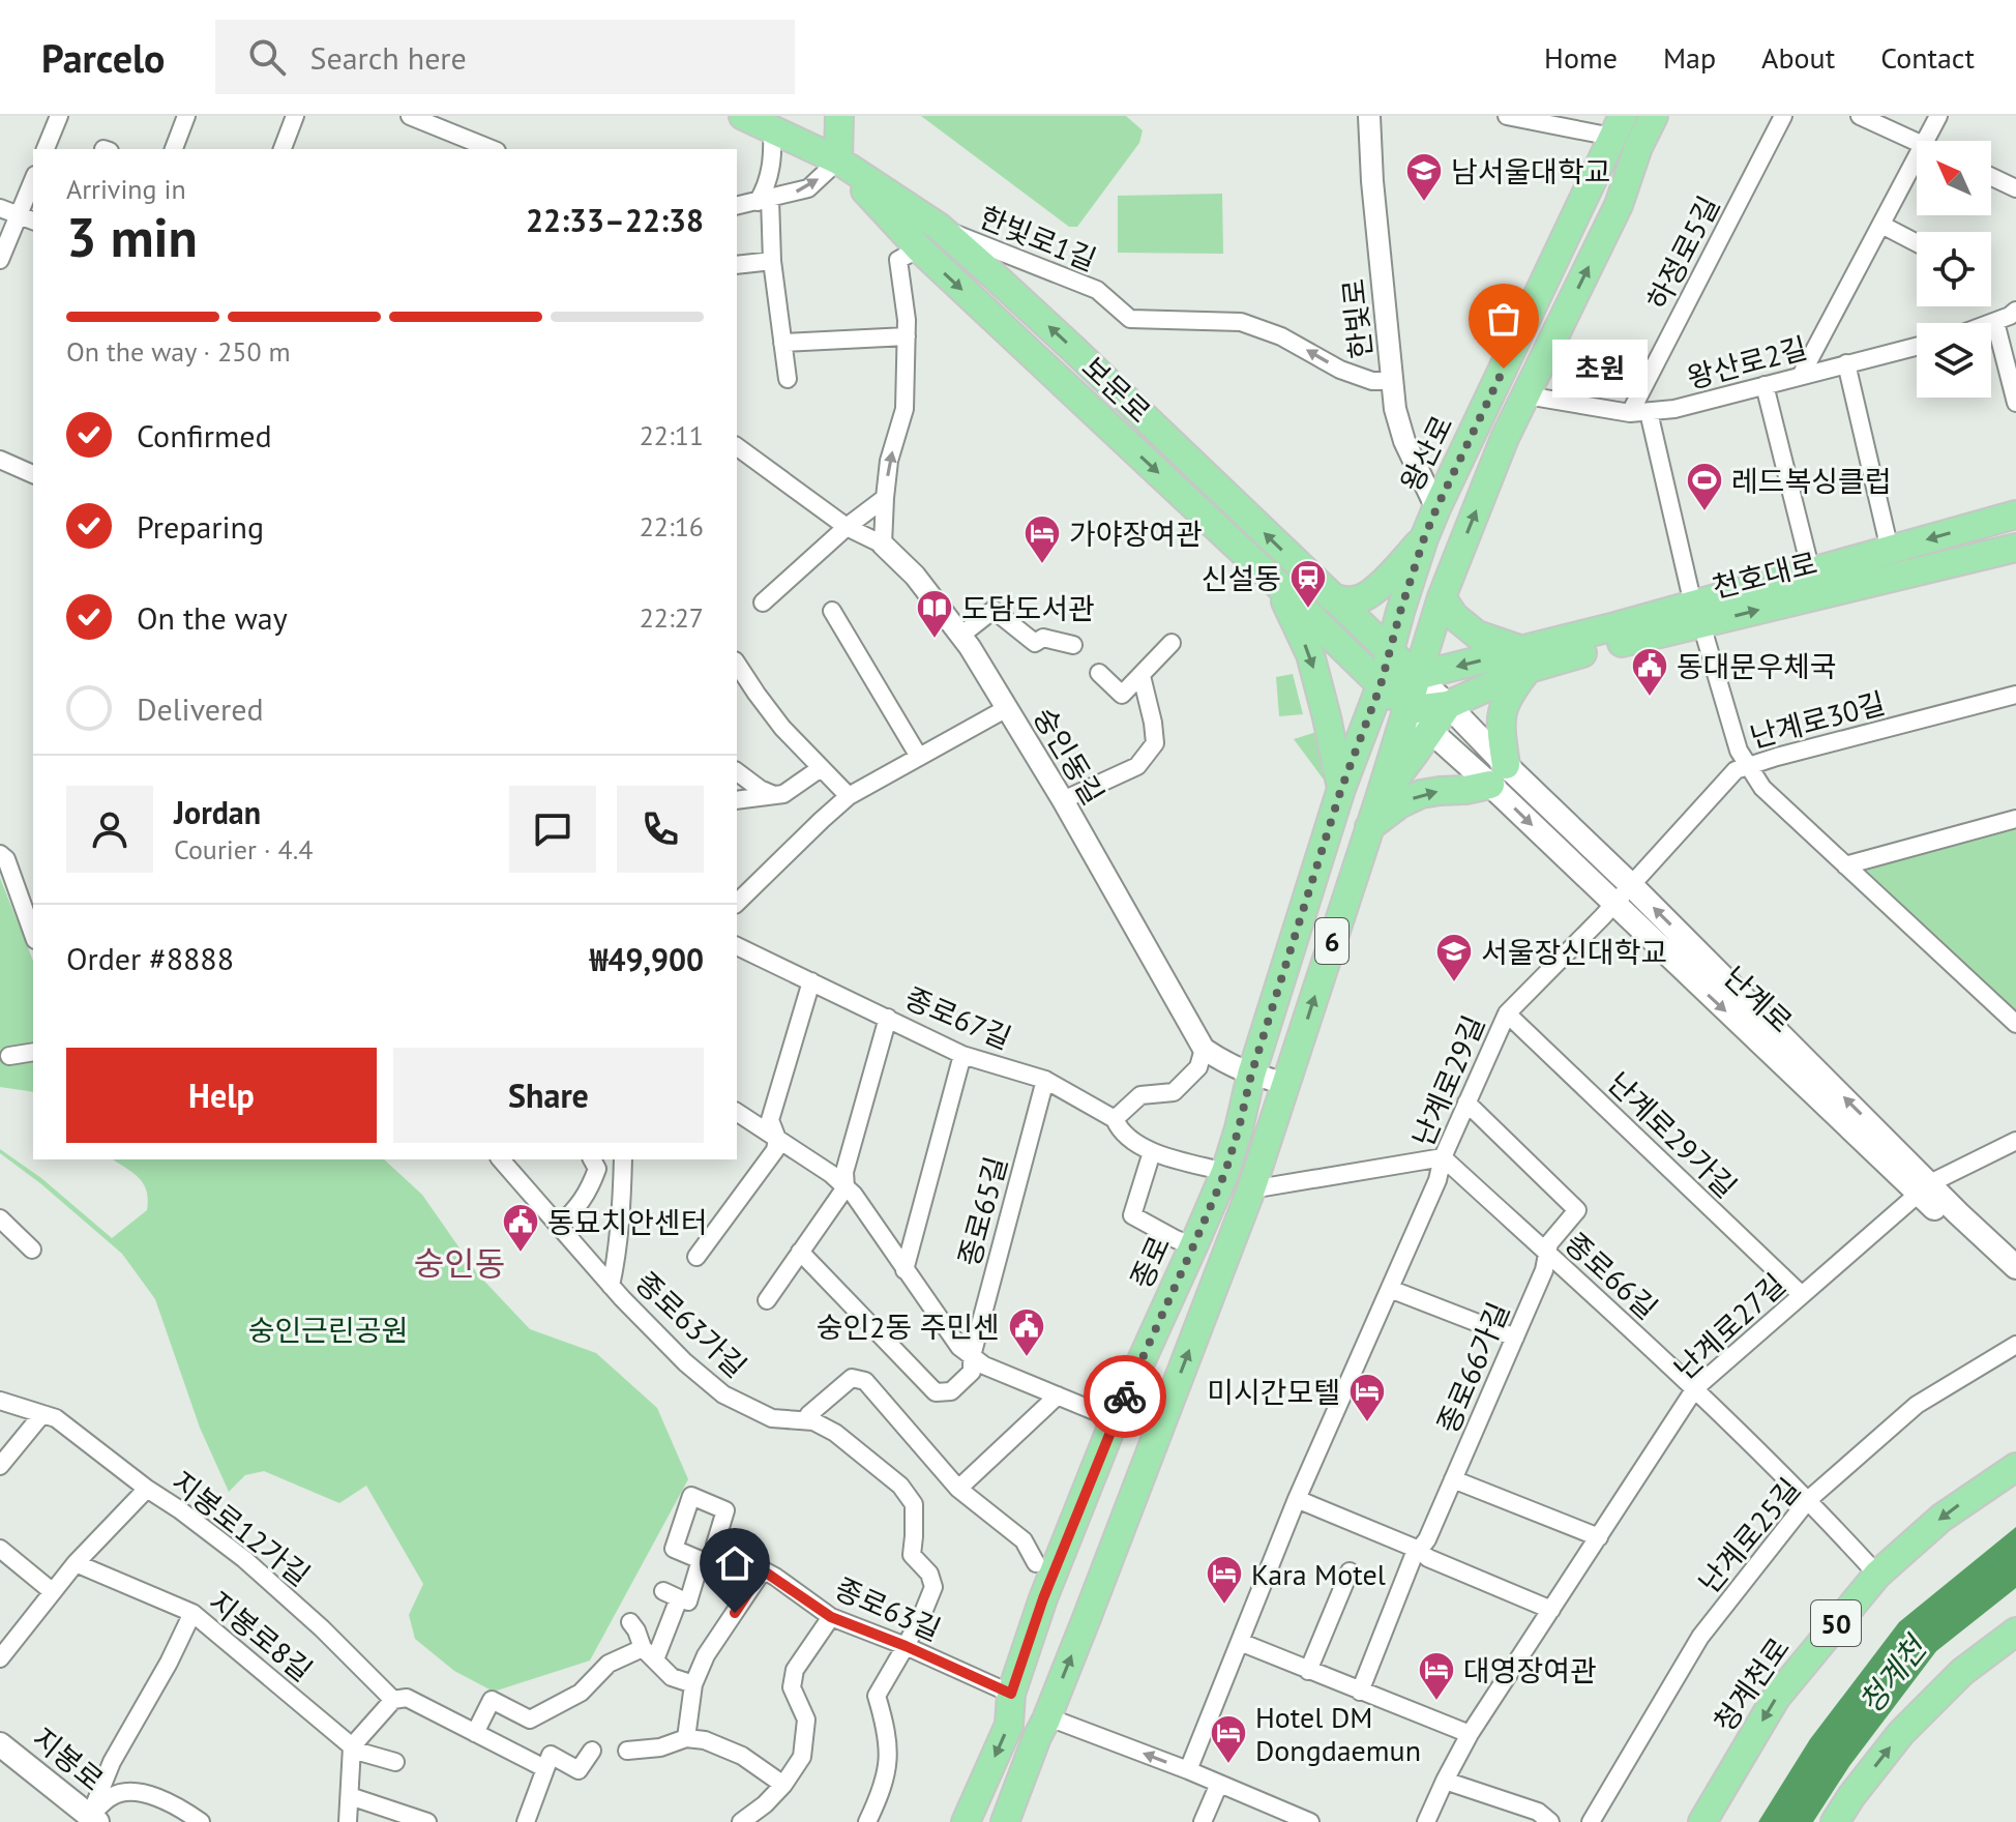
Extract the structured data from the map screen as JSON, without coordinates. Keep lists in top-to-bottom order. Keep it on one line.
{"streets":{"main road":["보문로","왕산로","천호대로","6","난계로","종로","50","청계천로","지봉로"],"street":["한빛로1길","하정로5길","한빛로","왕산로2길","난계로30길","숭인동길","종로67길","난계로29길","난계로29가길","종로65길","종로66길","종로63가길","난계로27길","종로66가길","지봉로12가길","난계로25길","종로63길","지봉로8길"]},"crossings":[["한빛로1길","한빛로"],["한빛로1길","보문로"],["하정로5길","왕산로2길"],["한빛로","왕산로"],["왕산로2길","천호대로"],["보문로","왕산로"],["보문로","6"],["보문로","난계로"],["보문로","종로"],["왕산로","종로"],["난계로30길","난계로"],["난계로30길","난계로29길"],["6","난계로"],["난계로","난계로29길"],["난계로","난계로27길"],["종로67길","종로65길"],["종로67길","종로"],["난계로29길","난계로29가길"],["난계로29길","종로66길"],["난계로29길","종로66가길"],["난계로29가길","난계로27길"],["종로65길","종로"],["종로","종로63길"],["종로66길","난계로27길"],["종로66길","종로66가길"],["종로66길","난계로25길"],["종로66길","청계천로"],["종로63가길","종로63길"]],"one_way":["한빛로1길"],"districts":["숭인동"],"water":["청계천"],"parks":["숭인근린공원"],"places":{"school or university":["남서울대학교","서울장신대학교"],"other":["초원"],"sports":["레드복싱클럽"],"hotel":["가야장여관","미시간모텔","Kara Motel","대영장여관","Hotel DM Dongdaemun"],"station":["신설동"],"library":["도담도서관"],"public building":["동대문우체국","동묘치안센터","숭인2동 주민센"]},"north":"top left","page":{"header":"Parcelo","search":"Search here","nav":["Home","Map","About","Contact"],"heading":["3 min","Arriving in","22:33–22:38"],"panel":["Jordan","Courier · 4.4","Order #8888","₩49,900"],"bar":"On the way · 250 m","bubble":"초원","list":[["Confirmed","22:11"],["Preparing","22:16"],["On the way","22:27"],"Delivered"],"buttons":["Help","Share"]}}
